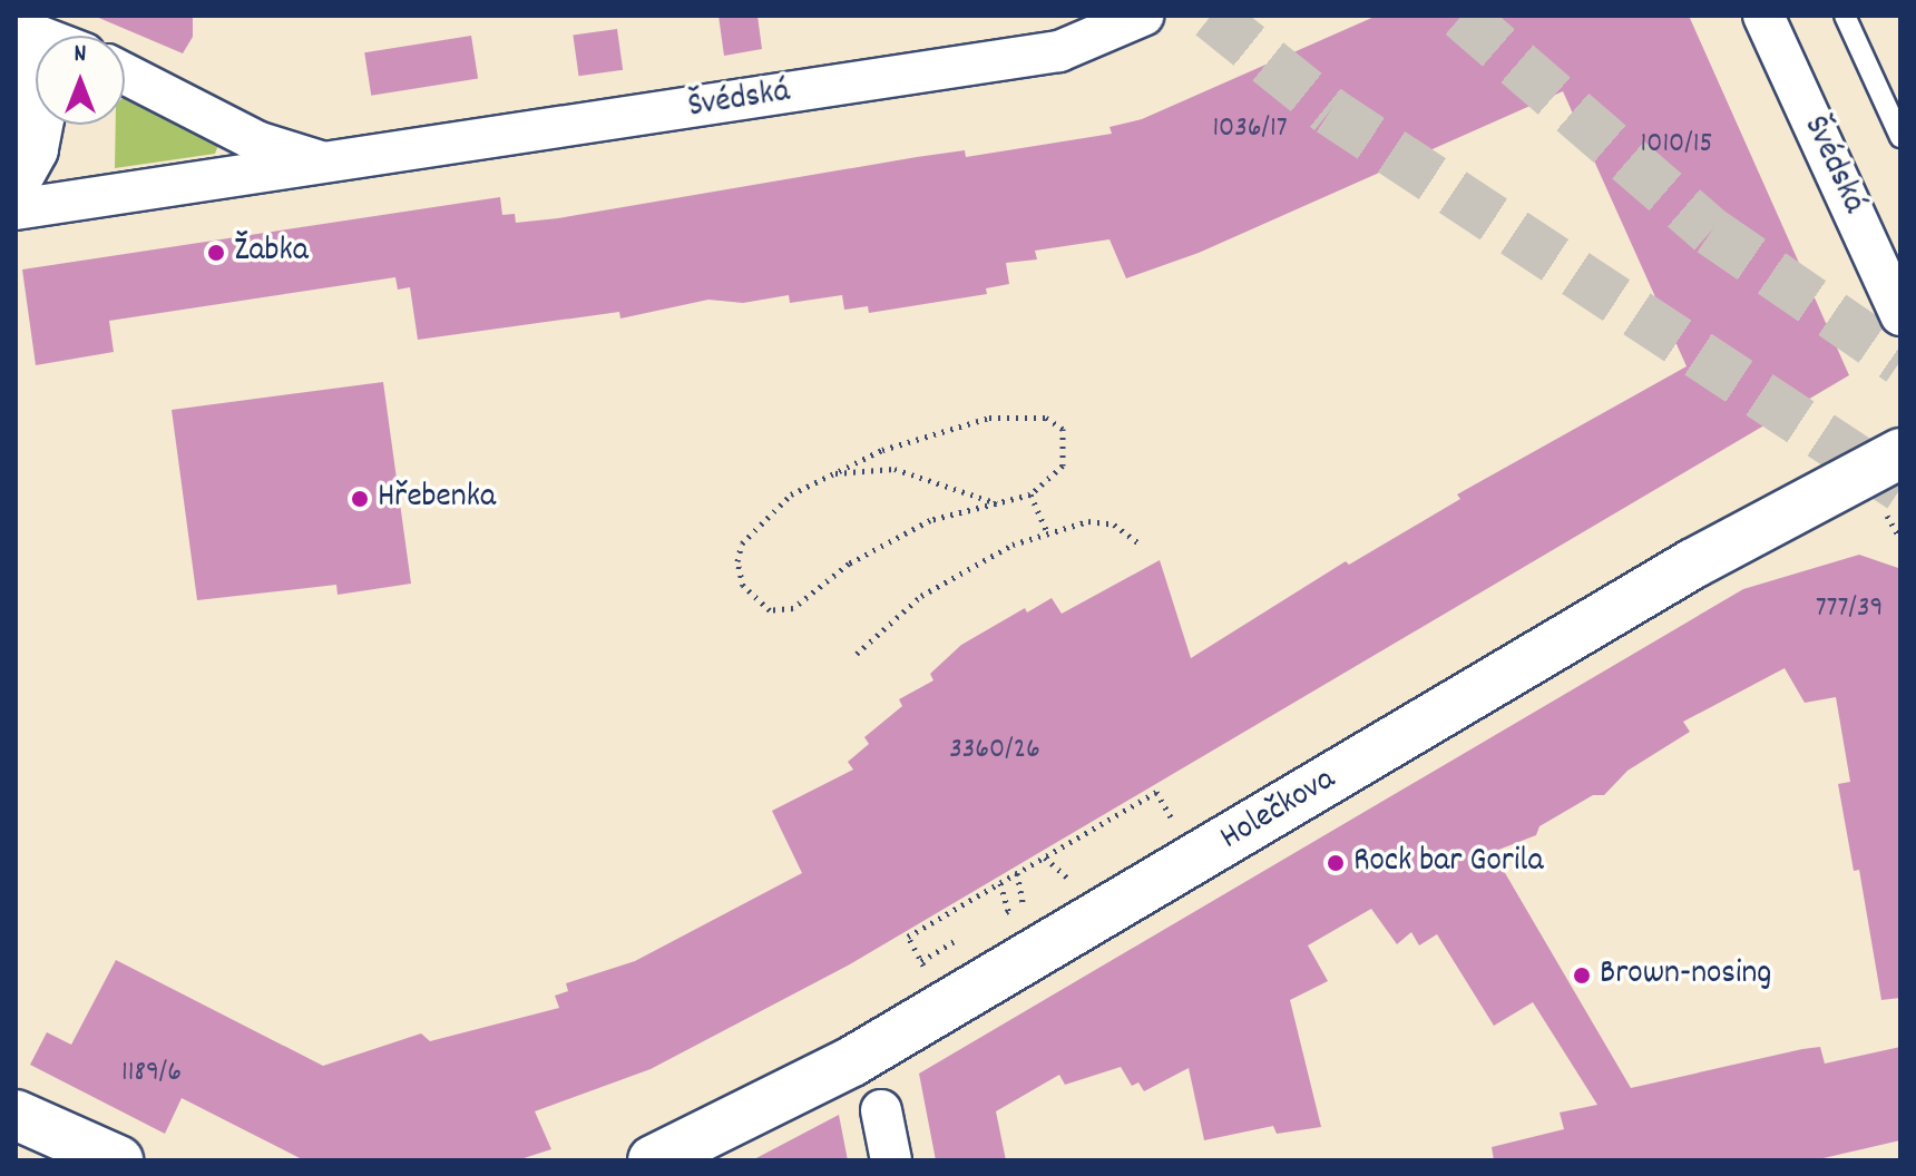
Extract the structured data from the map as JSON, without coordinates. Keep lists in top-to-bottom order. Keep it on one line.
{"streets":{"street":["Švédská","Holečkova"]},"places":["Žabka","Hřebenka","Rock bar Gorila","Brown-nosing"],"house_numbers":["1036/17","1010/15","777/39","3360/26","1189/6"],"north":"top"}
